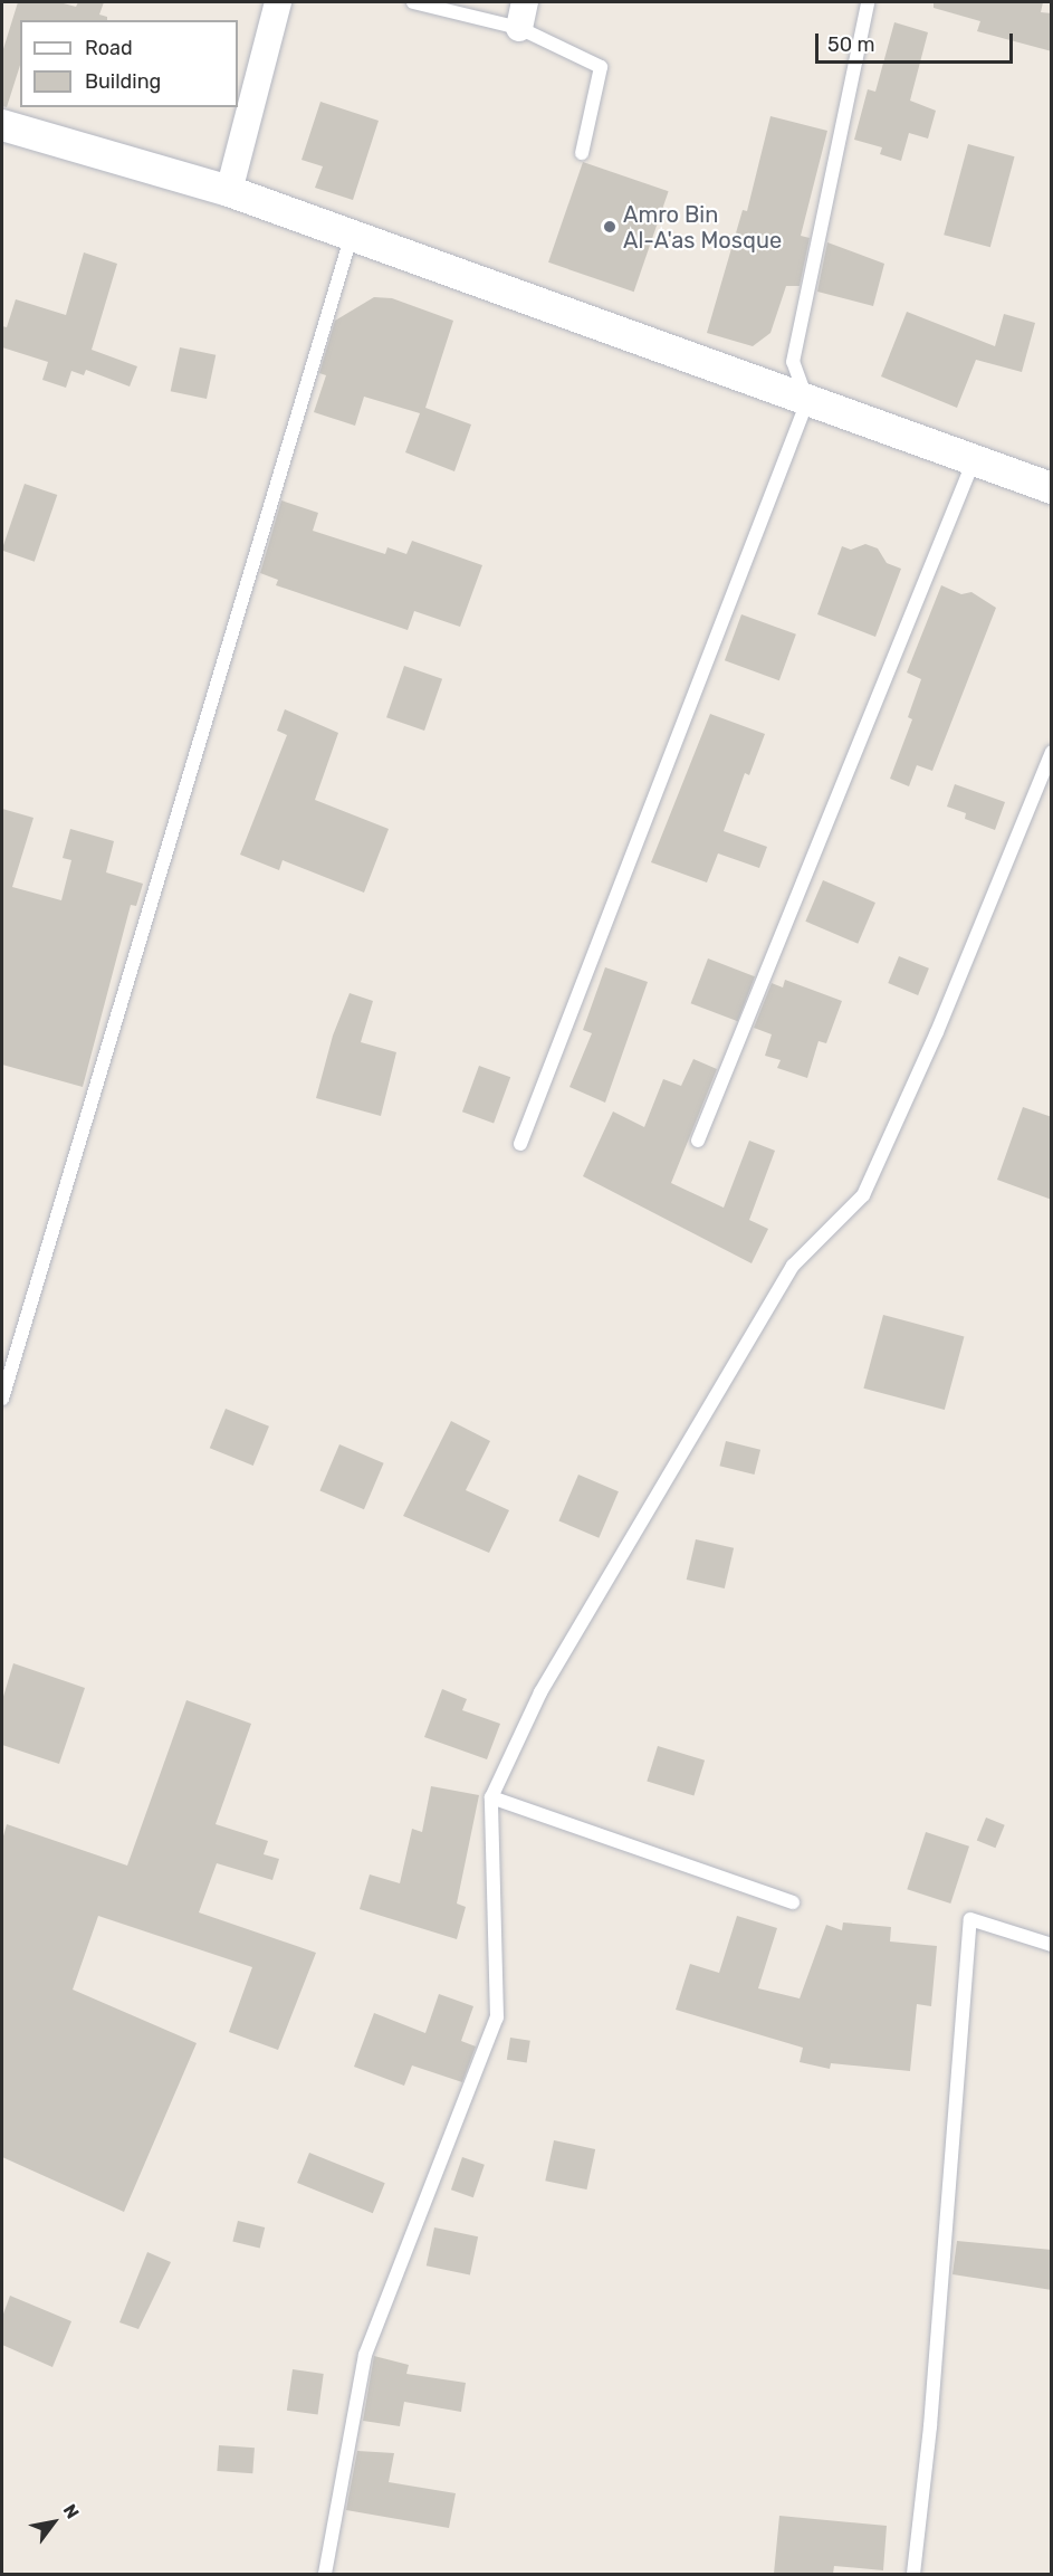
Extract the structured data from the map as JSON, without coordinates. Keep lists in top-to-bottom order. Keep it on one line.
{"places":["Amro Bin Al-A'as Mosque"],"legend":["Road","Building"],"scale_bar":"50 m","north":"top right"}
